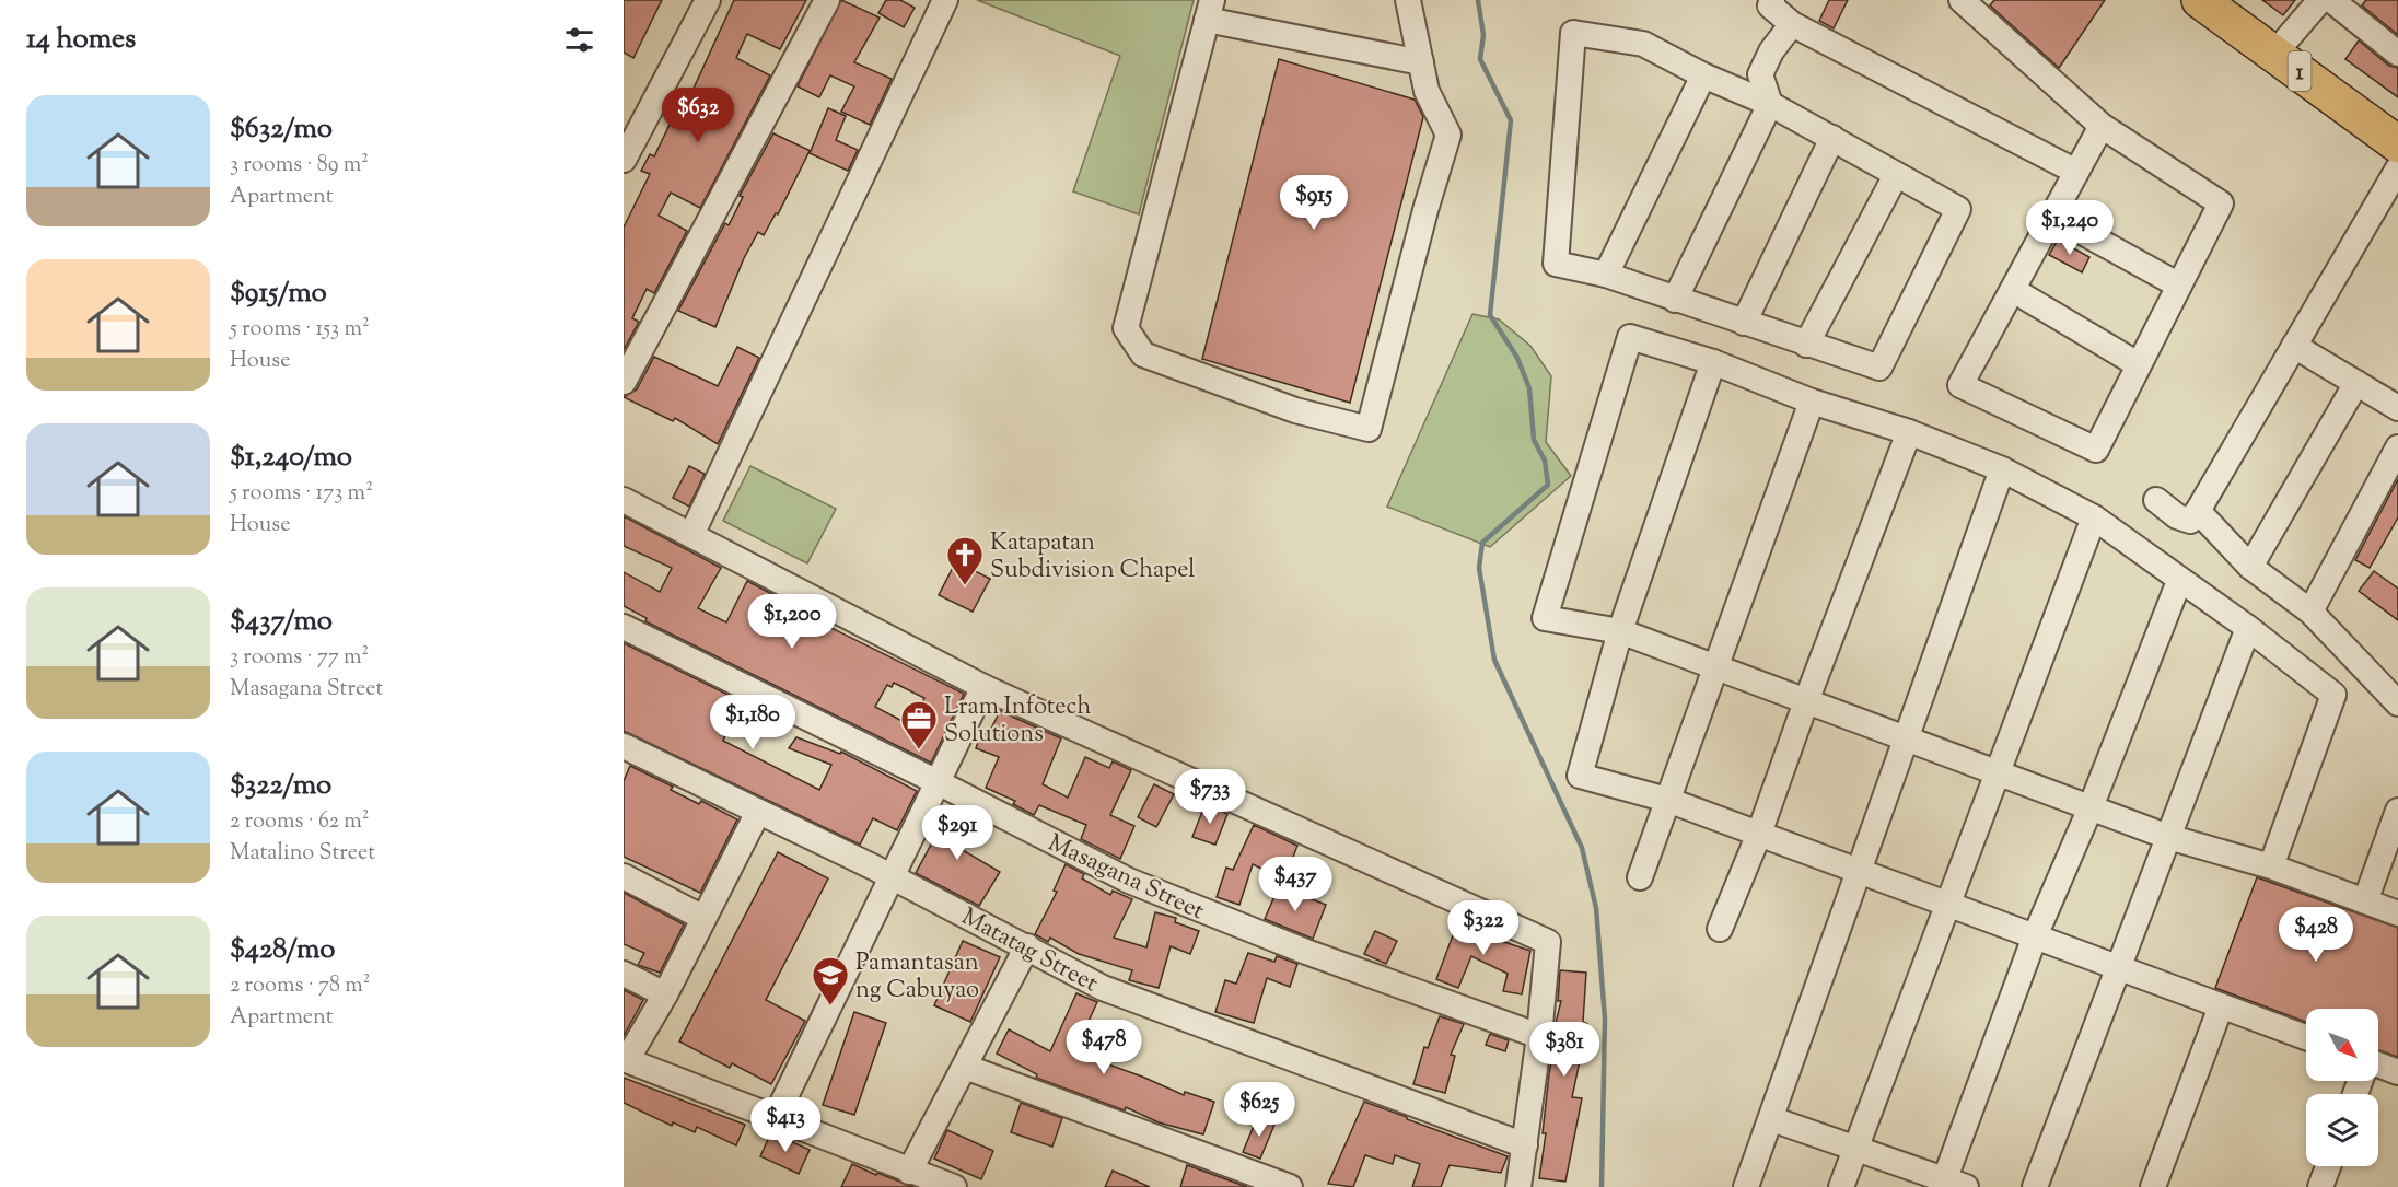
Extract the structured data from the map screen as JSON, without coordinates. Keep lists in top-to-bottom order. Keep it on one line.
{"streets":{"highway":["1"],"street":["Masagana Street","Matatag Street"]},"places":{"church":["Katapatan Subdivision Chapel"],"office":["Lram Infotech Solutions"],"school or university":["Pamantasan ng Cabuyao"]},"north":"bottom right","page":{"heading":"14 homes","list":[{"name":"$632/mo","note":"3 rooms · 89 m² · Apartment"},{"name":"$915/mo","note":"5 rooms · 153 m² · House"},{"name":"$1,240/mo","note":"5 rooms · 173 m² · House"},{"name":"$437/mo","note":"3 rooms · 77 m² · Masagana Street"},{"name":"$322/mo","note":"2 rooms · 62 m² · Matalino Street"},{"name":"$428/mo","note":"2 rooms · 78 m² · Apartment"}],"price":["$632","$915","$1,240","$1,200","$1,180","$733","$291","$437","$322","$428","$478","$381","$625","$413"]}}
